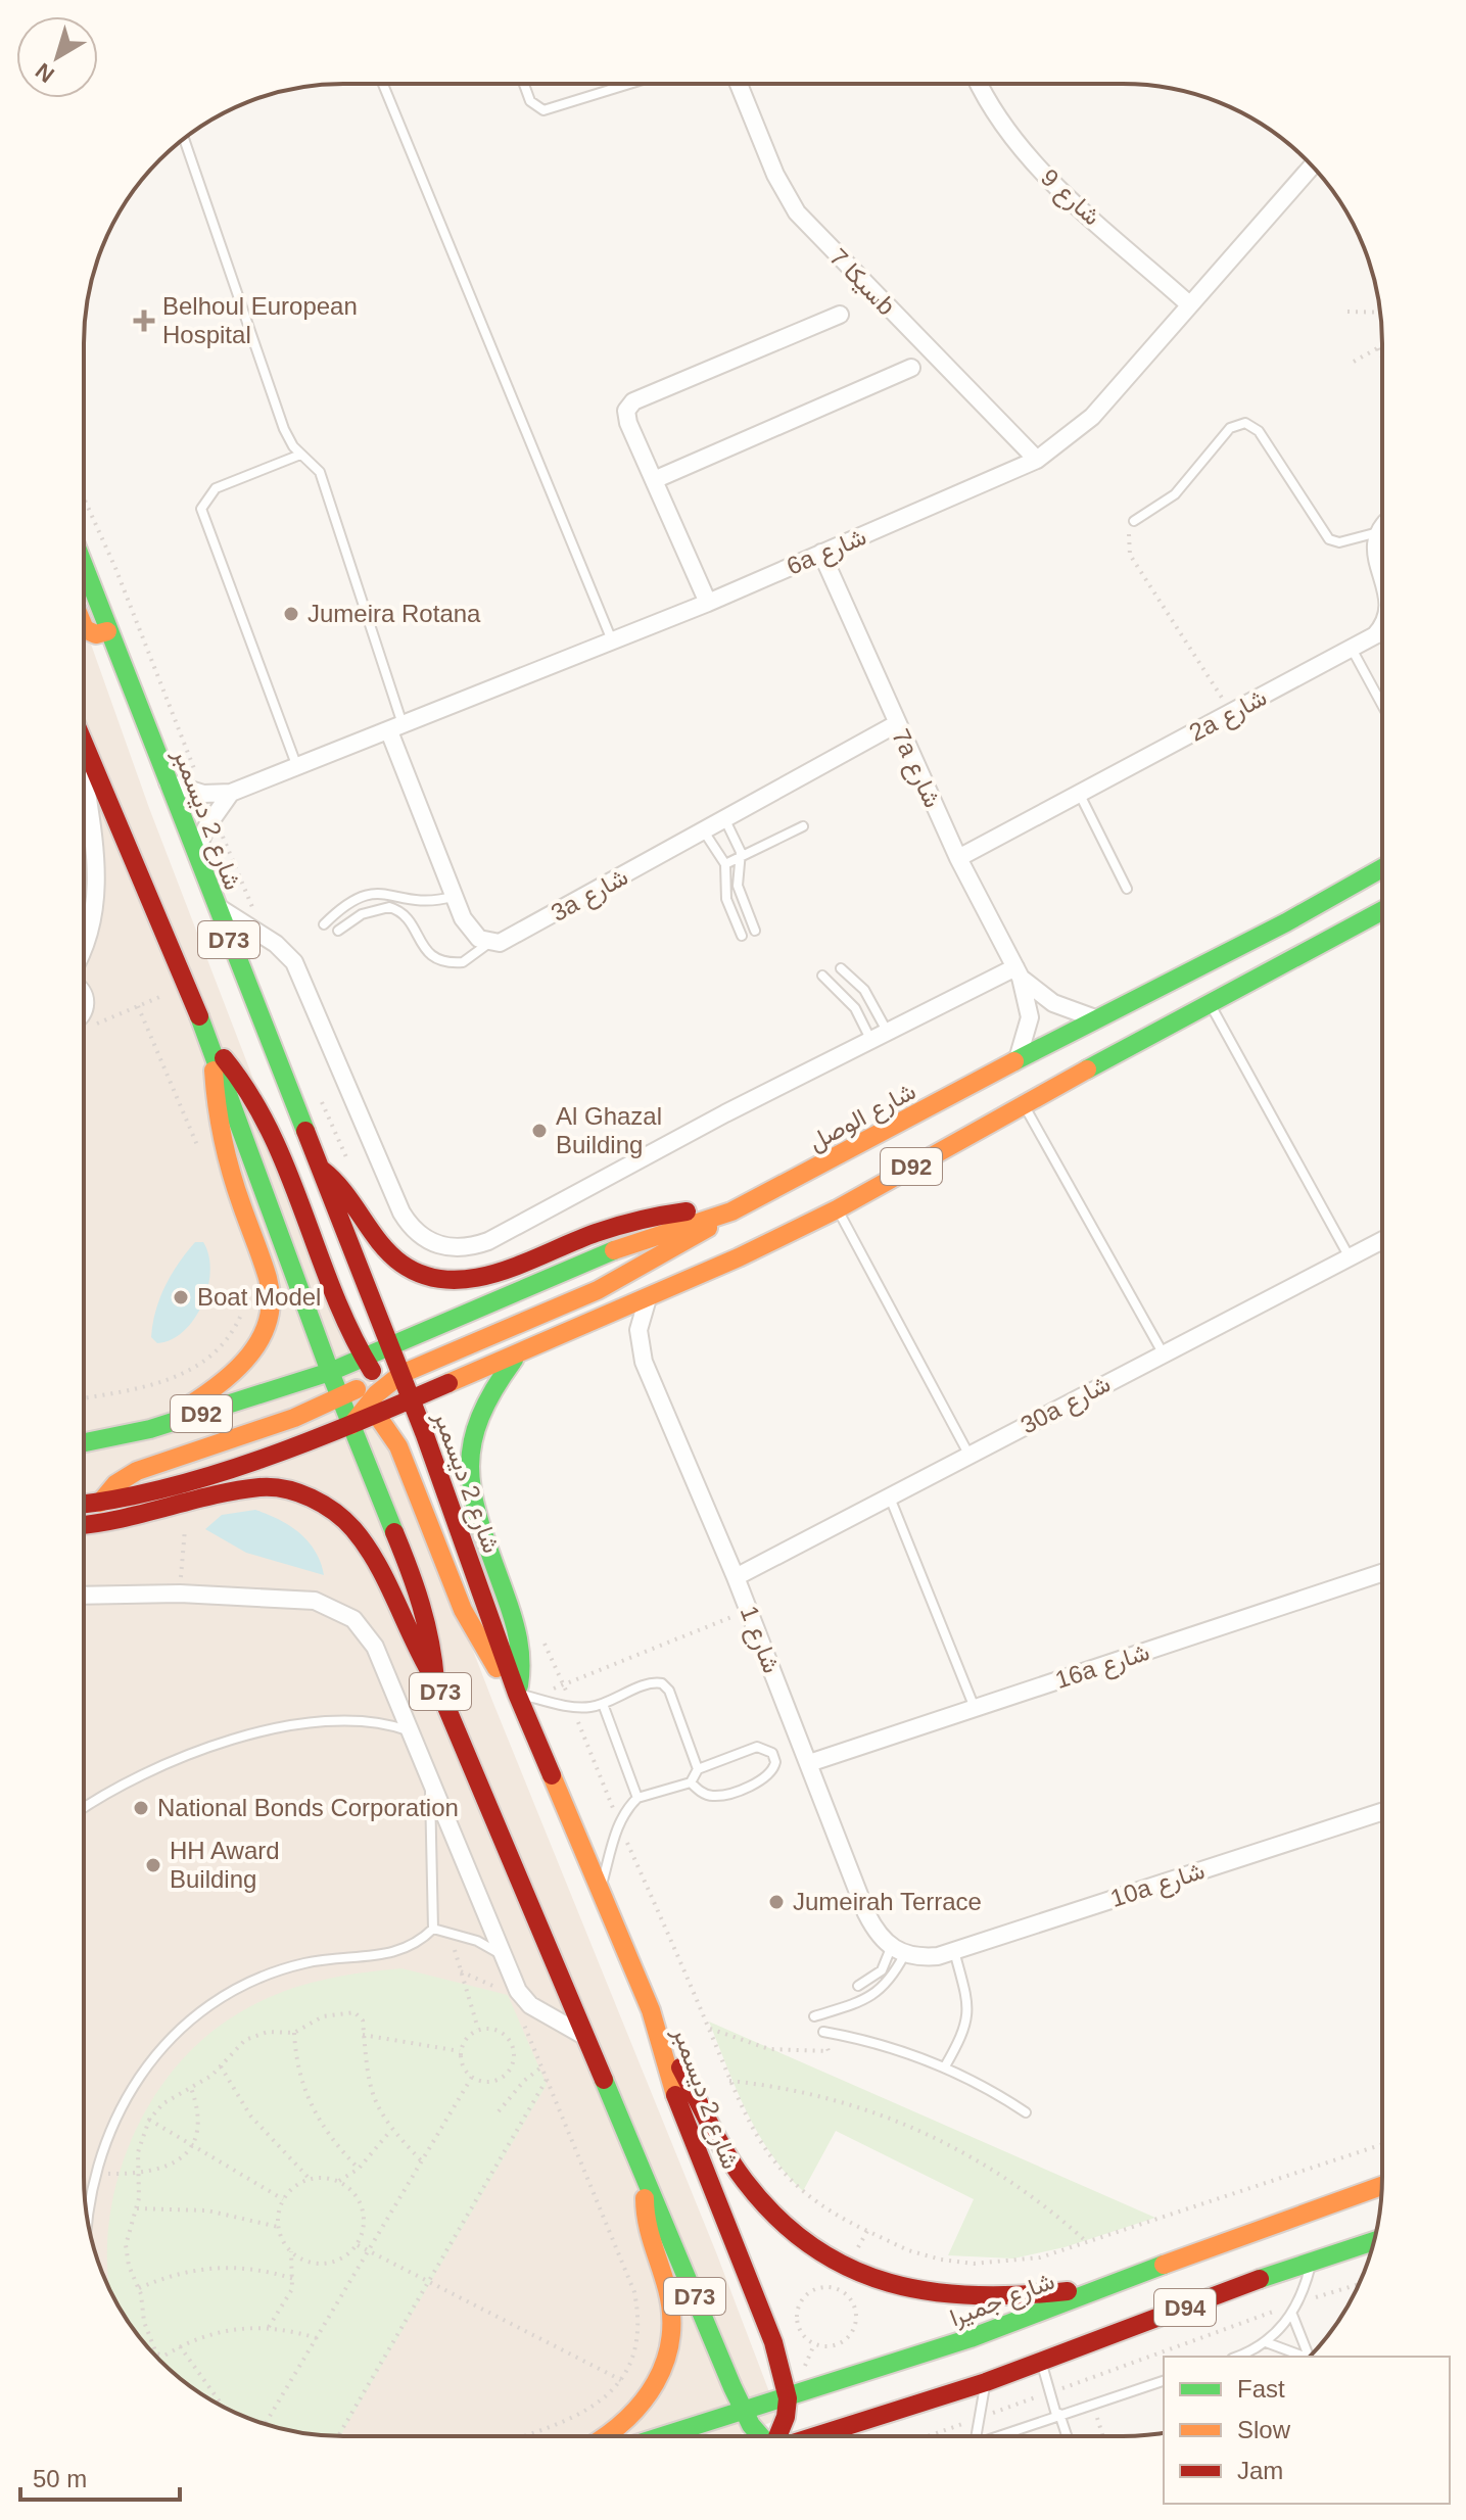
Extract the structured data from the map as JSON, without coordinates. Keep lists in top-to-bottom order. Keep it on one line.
{"streets":{"main road":["شارع 2 ديسمبر","D73","شارع الوصل","D92","شارع جميرا","D94"],"street":["شارع 9","سيكا 7b","6a شارع","2a شارع","7a شارع","3a شارع","30a شارع","شارع 1","16a شارع","10a شارع"]},"crossings":[["شارع 9","6a شارع"],["سيكا 7b","6a شارع"],["6a شارع","7a شارع"],["6a شارع","شارع 2 ديسمبر"],["2a شارع","7a شارع"],["7a شارع","3a شارع"],["7a شارع","شارع الوصل"],["شارع 2 ديسمبر","شارع الوصل"],["شارع 2 ديسمبر","D92"],["شارع 2 ديسمبر","شارع جميرا"],["D73","شارع الوصل"],["D73","D92"],["D73","شارع جميرا"],["شارع الوصل","D92"],["D92","شارع 1"],["30a شارع","شارع 1"],["شارع 1","16a شارع"],["شارع 1","10a شارع"]],"places":{"health":["Belhoul European Hospital"],"other":["Jumeira Rotana","Al Ghazal Building","Boat Model","National Bonds Corporation","HH Award Building","Jumeirah Terrace"]},"legend":["Fast","Slow","Jam"],"scale_bar":"50 m","north":"bottom left"}
